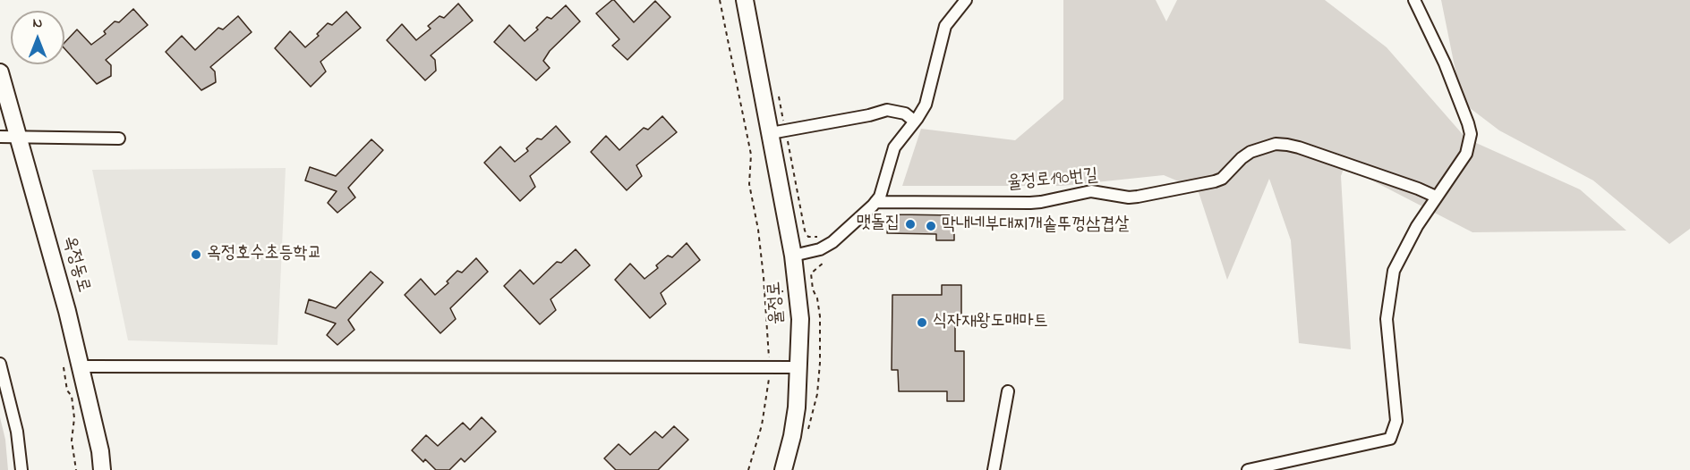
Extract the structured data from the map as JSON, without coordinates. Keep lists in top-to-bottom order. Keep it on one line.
{"streets":{"main road":["옥정동로","율정로"],"street":["율정로190번길"]},"places":["맷돌집","막내네부대찌개솥뚜껑삼겹살","옥정호수초등학교","식자재왕도매마트"],"north":"top"}
